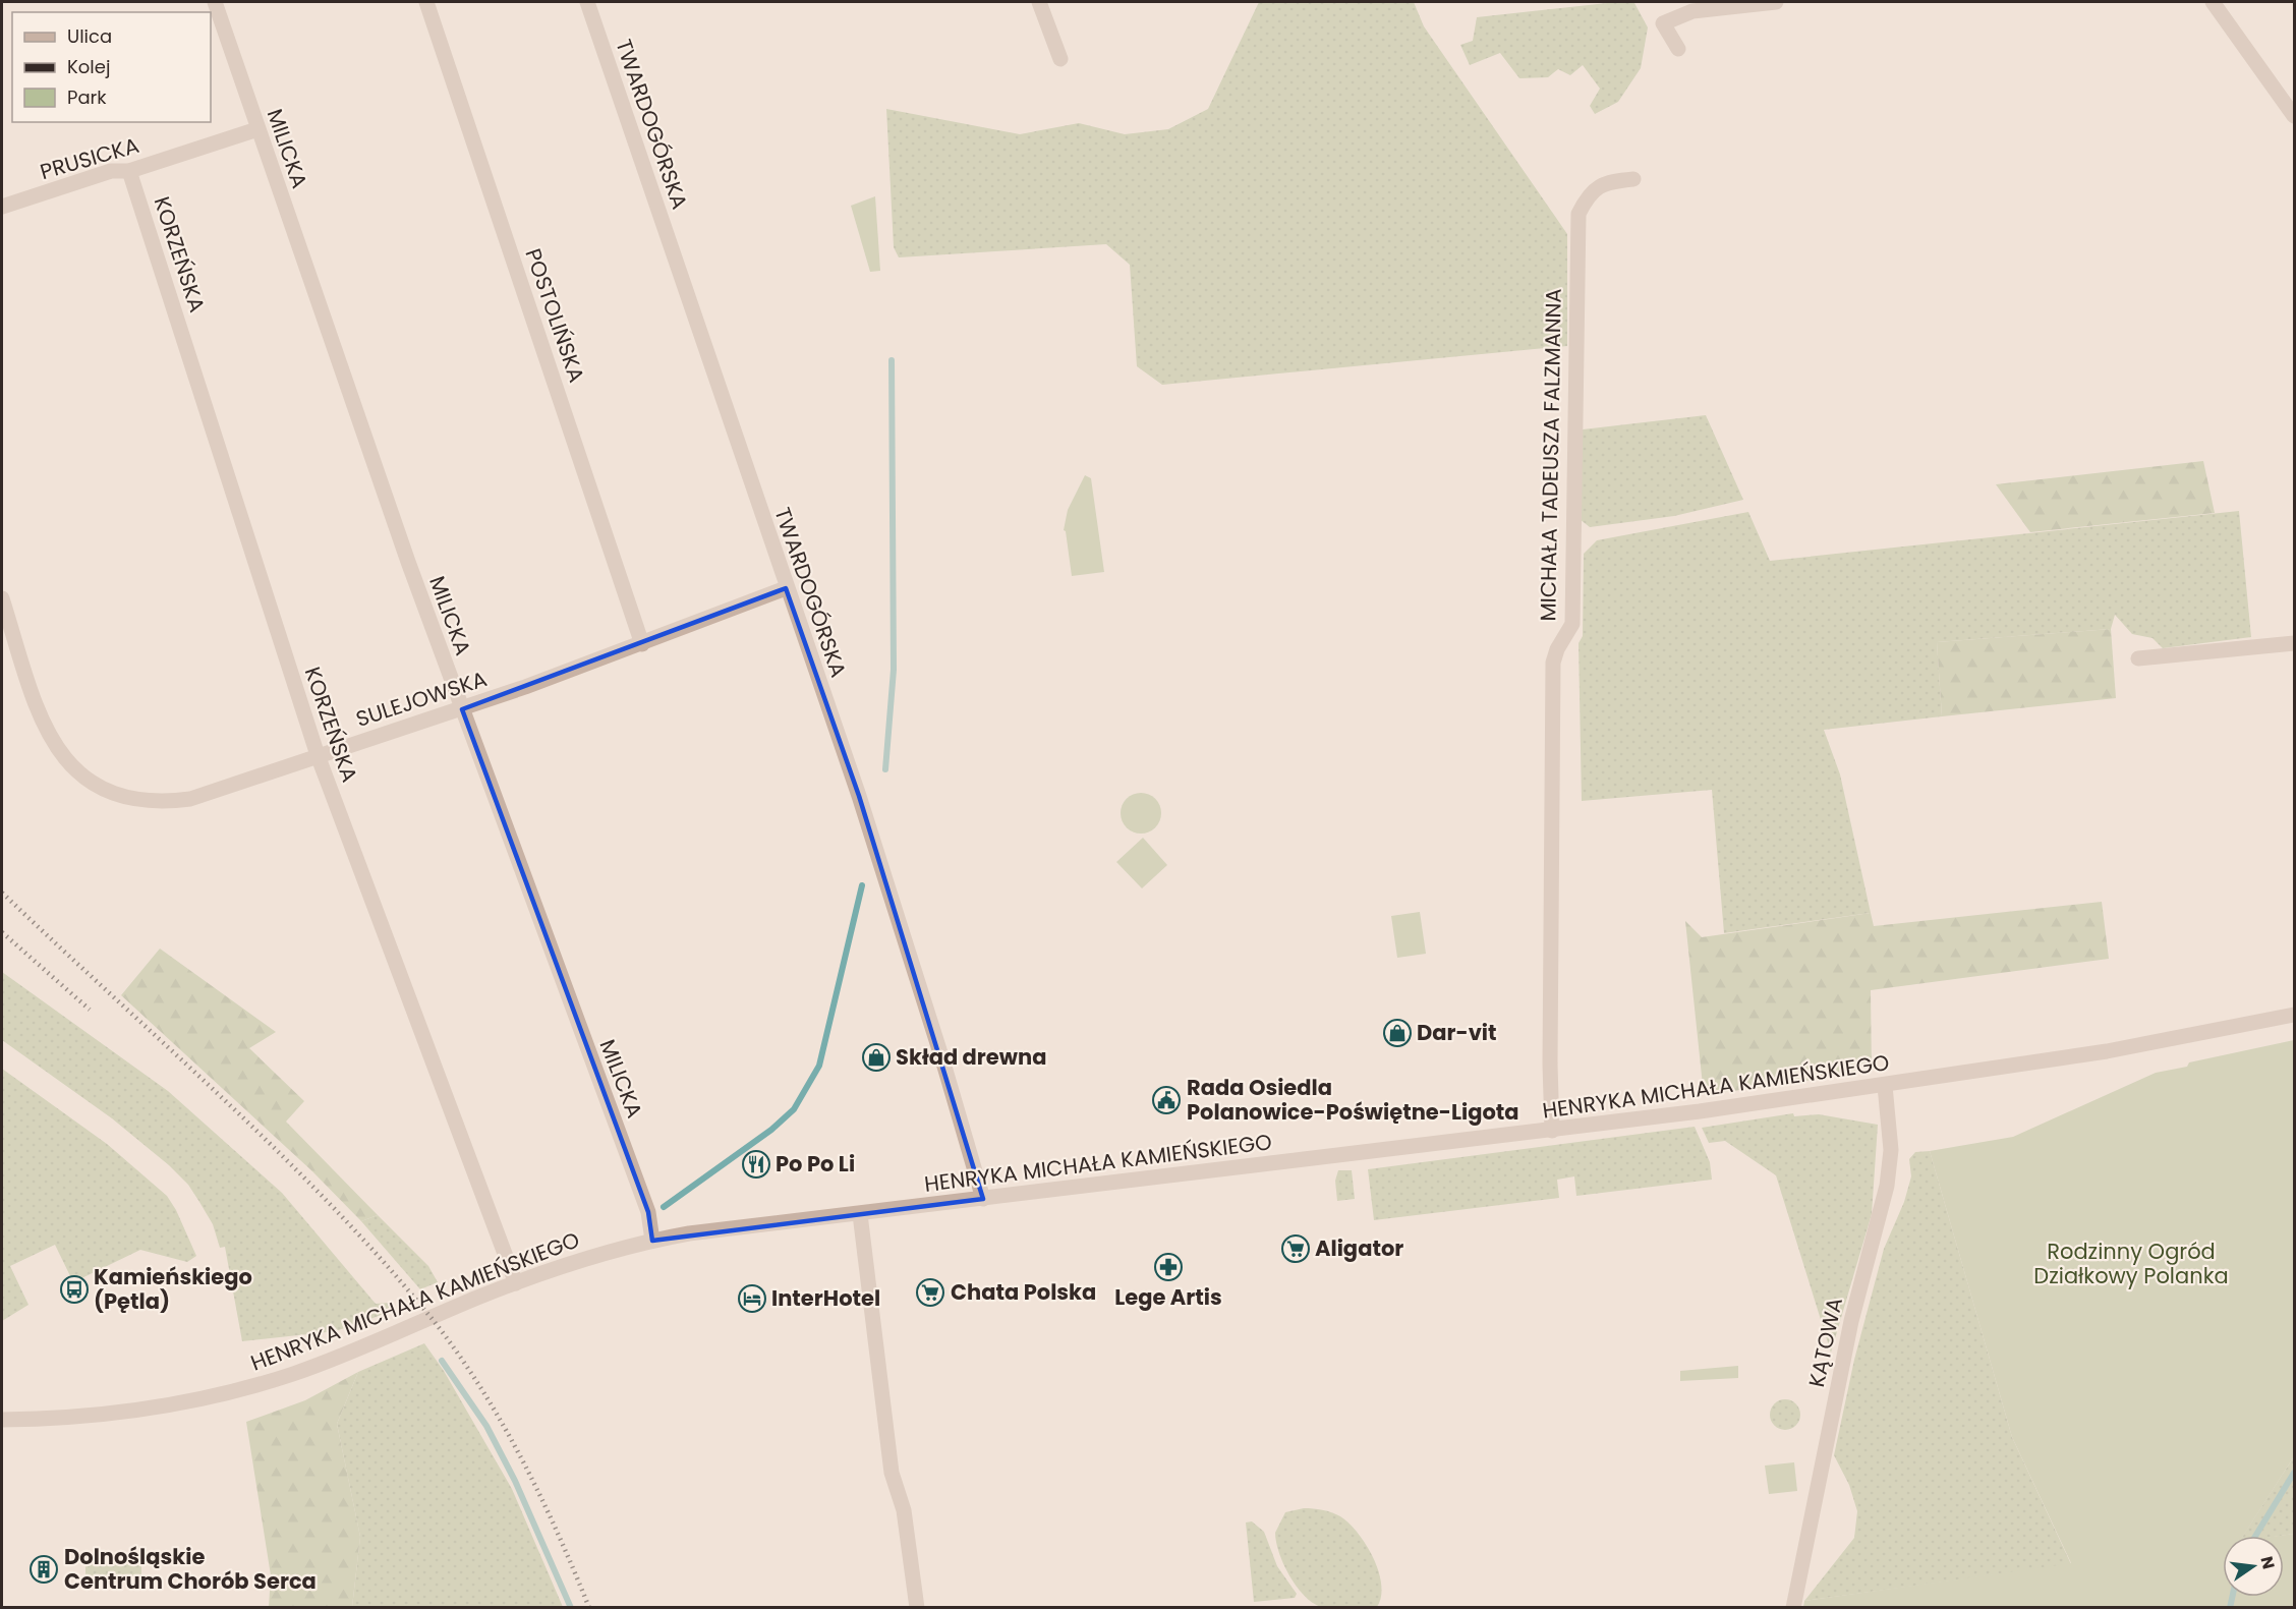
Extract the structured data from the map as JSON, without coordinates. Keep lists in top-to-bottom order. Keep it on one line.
{"streets":{"street":["TWARDOGÓRSKA","MILICKA","PRUSICKA","KORZEŃSKA","POSTOLIŃSKA","MICHAŁA TADEUSZA FALZMANNA","SULEJOWSKA","HENRYKA MICHAŁA KAMIEŃSKIEGO","KĄTOWA"]},"crossings":[["TWARDOGÓRSKA","SULEJOWSKA"],["TWARDOGÓRSKA","HENRYKA MICHAŁA KAMIEŃSKIEGO"],["MILICKA","PRUSICKA"],["MILICKA","SULEJOWSKA"],["MILICKA","HENRYKA MICHAŁA KAMIEŃSKIEGO"],["PRUSICKA","KORZEŃSKA"],["KORZEŃSKA","SULEJOWSKA"],["KORZEŃSKA","HENRYKA MICHAŁA KAMIEŃSKIEGO"],["POSTOLIŃSKA","SULEJOWSKA"],["MICHAŁA TADEUSZA FALZMANNA","HENRYKA MICHAŁA KAMIEŃSKIEGO"],["HENRYKA MICHAŁA KAMIEŃSKIEGO","KĄTOWA"]],"parks":["Rodzinny Ogród Działkowy Polanka"],"places":{"shop":["Dar-vit","Skład drewna"],"public building":["Rada Osiedla Polanowice-Poświętne-Ligota"],"restaurant":["Po Po Li"],"supermarket":["Aligator","Chata Polska"],"pharmacy":["Lege Artis"],"bus stop":["Kamieńskiego (Pętla)"],"hotel":["InterHotel"],"building":["Dolnośląskie Centrum Chorób Serca"]},"legend":["Ulica","Kolej","Park"],"north":"right"}
